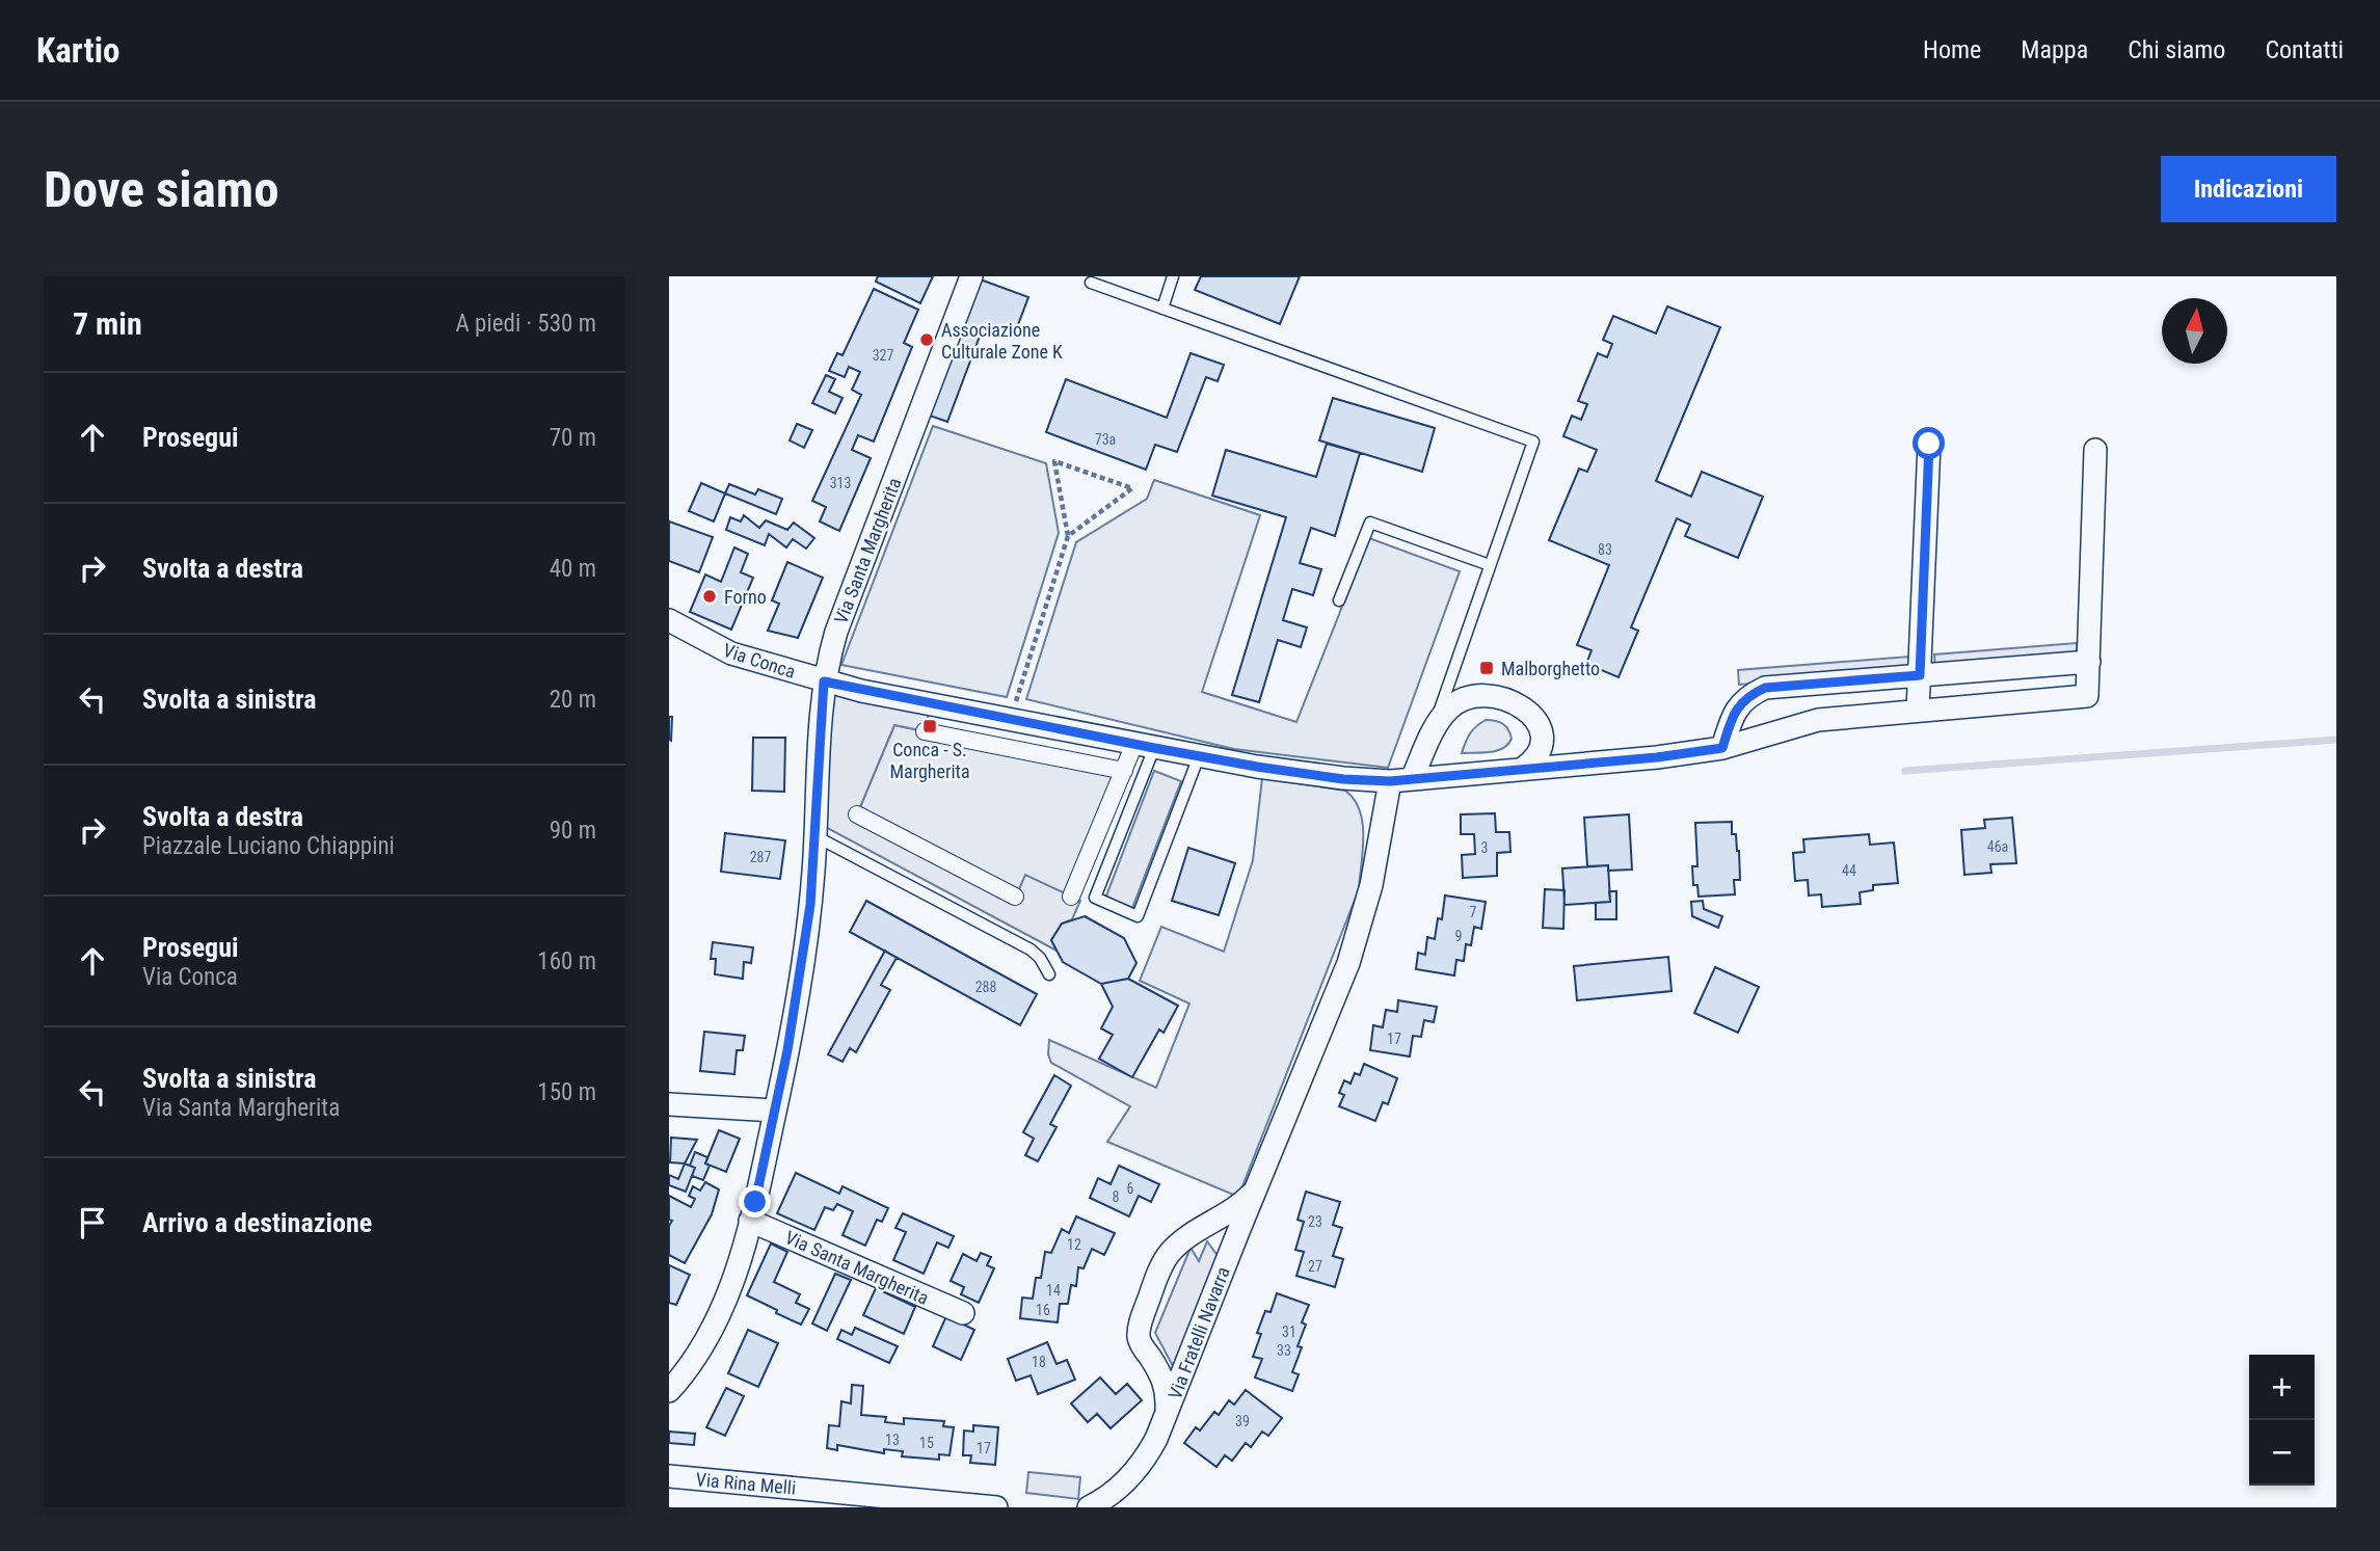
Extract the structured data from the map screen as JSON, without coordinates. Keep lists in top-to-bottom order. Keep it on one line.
{"streets":{"street":["Via Santa Margherita","Via Conca","Via Fratelli Navarra","Via Rina Melli"]},"crossings":[["Via Santa Margherita","Via Conca"],["Via Conca","Via Fratelli Navarra"]],"places":{"other":["Associazione Culturale Zone K","Forno"],"transit":["Malborghetto","Conca - S. Margherita"]},"house_numbers":["327","73a","313","83","46a","3","287","44","7","9","288","17","6","8","23","12","27","14","16","31","33","18","39","13","15","17"],"north":"top","page":{"header":"Kartio","nav":["Home","Mappa","Chi siamo","Contatti"],"buttons":"Indicazioni","title":"Dove siamo","heading":["7 min","A piedi · 530 m"],"list":[["Prosegui","70 m"],["Svolta a destra","40 m"],["Svolta a sinistra","20 m"],["Svolta a destra","Piazzale Luciano Chiappini","90 m"],["Prosegui","Via Conca","160 m"],["Svolta a sinistra","Via Santa Margherita","150 m"],"Arrivo a destinazione"],"map_buttons":["+","−"]}}
